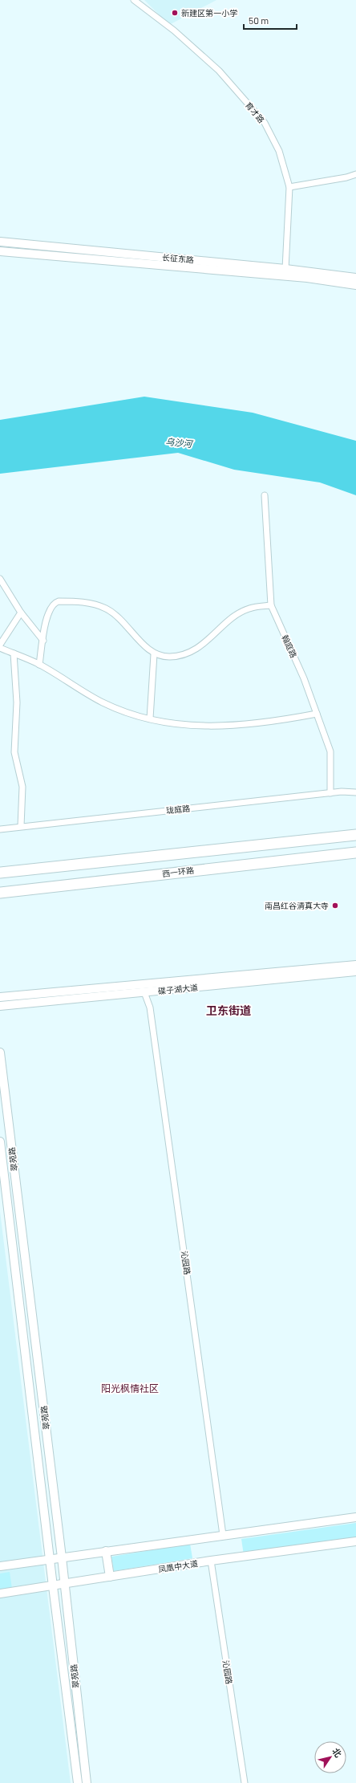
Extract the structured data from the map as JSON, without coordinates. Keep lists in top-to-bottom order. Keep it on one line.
{"streets":{"highway":["西一环路"],"main road":["长征东路","碟子湖大道","翠苑路","凤凰中大道"],"street":["育才路","翰庭路","珑庭路","沁园路"]},"crossings":[["育才路","长征东路"],["翰庭路","珑庭路"],["碟子湖大道","沁园路"],["翠苑路","凤凰中大道"],["沁园路","凤凰中大道"]],"districts":["卫东街道","阳光枫情社区"],"water":["乌沙河"],"places":["新建区第一小学","南昌红谷清真大寺"],"scale_bar":"50 m","north":"top right"}
